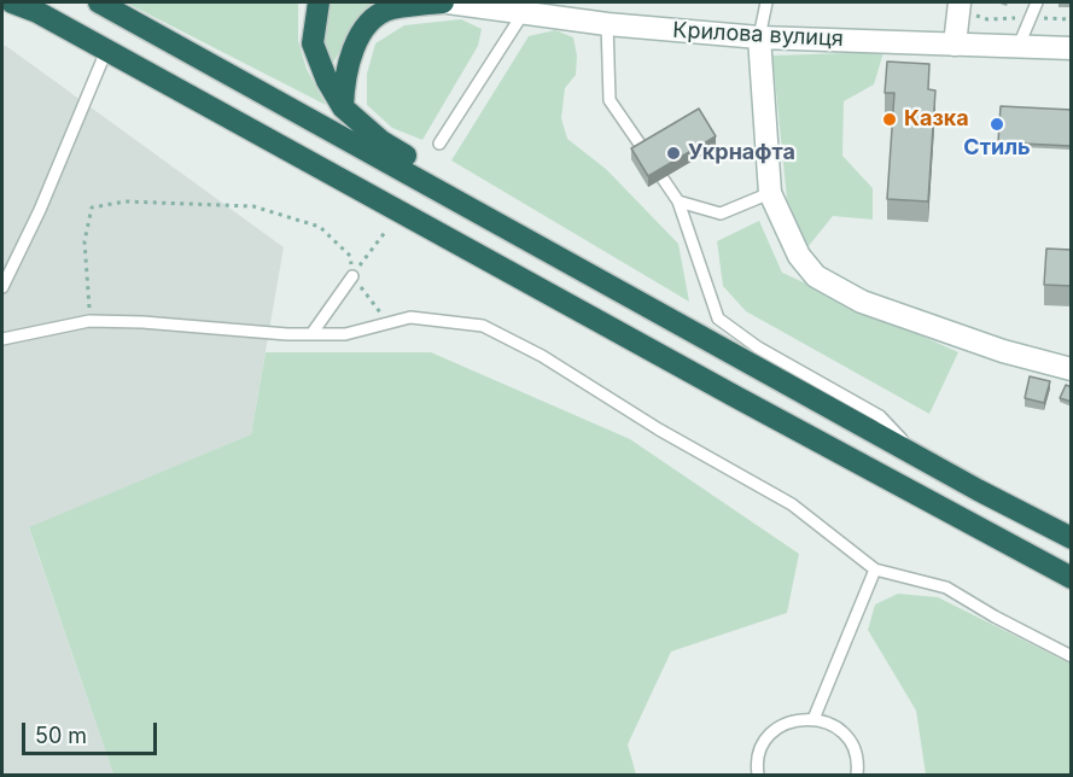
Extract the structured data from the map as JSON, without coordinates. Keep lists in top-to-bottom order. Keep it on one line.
{"streets":{"street":["Крилова вулиця"]},"places":["Казка","Стиль","Укрнафта"],"scale_bar":"50 m"}
